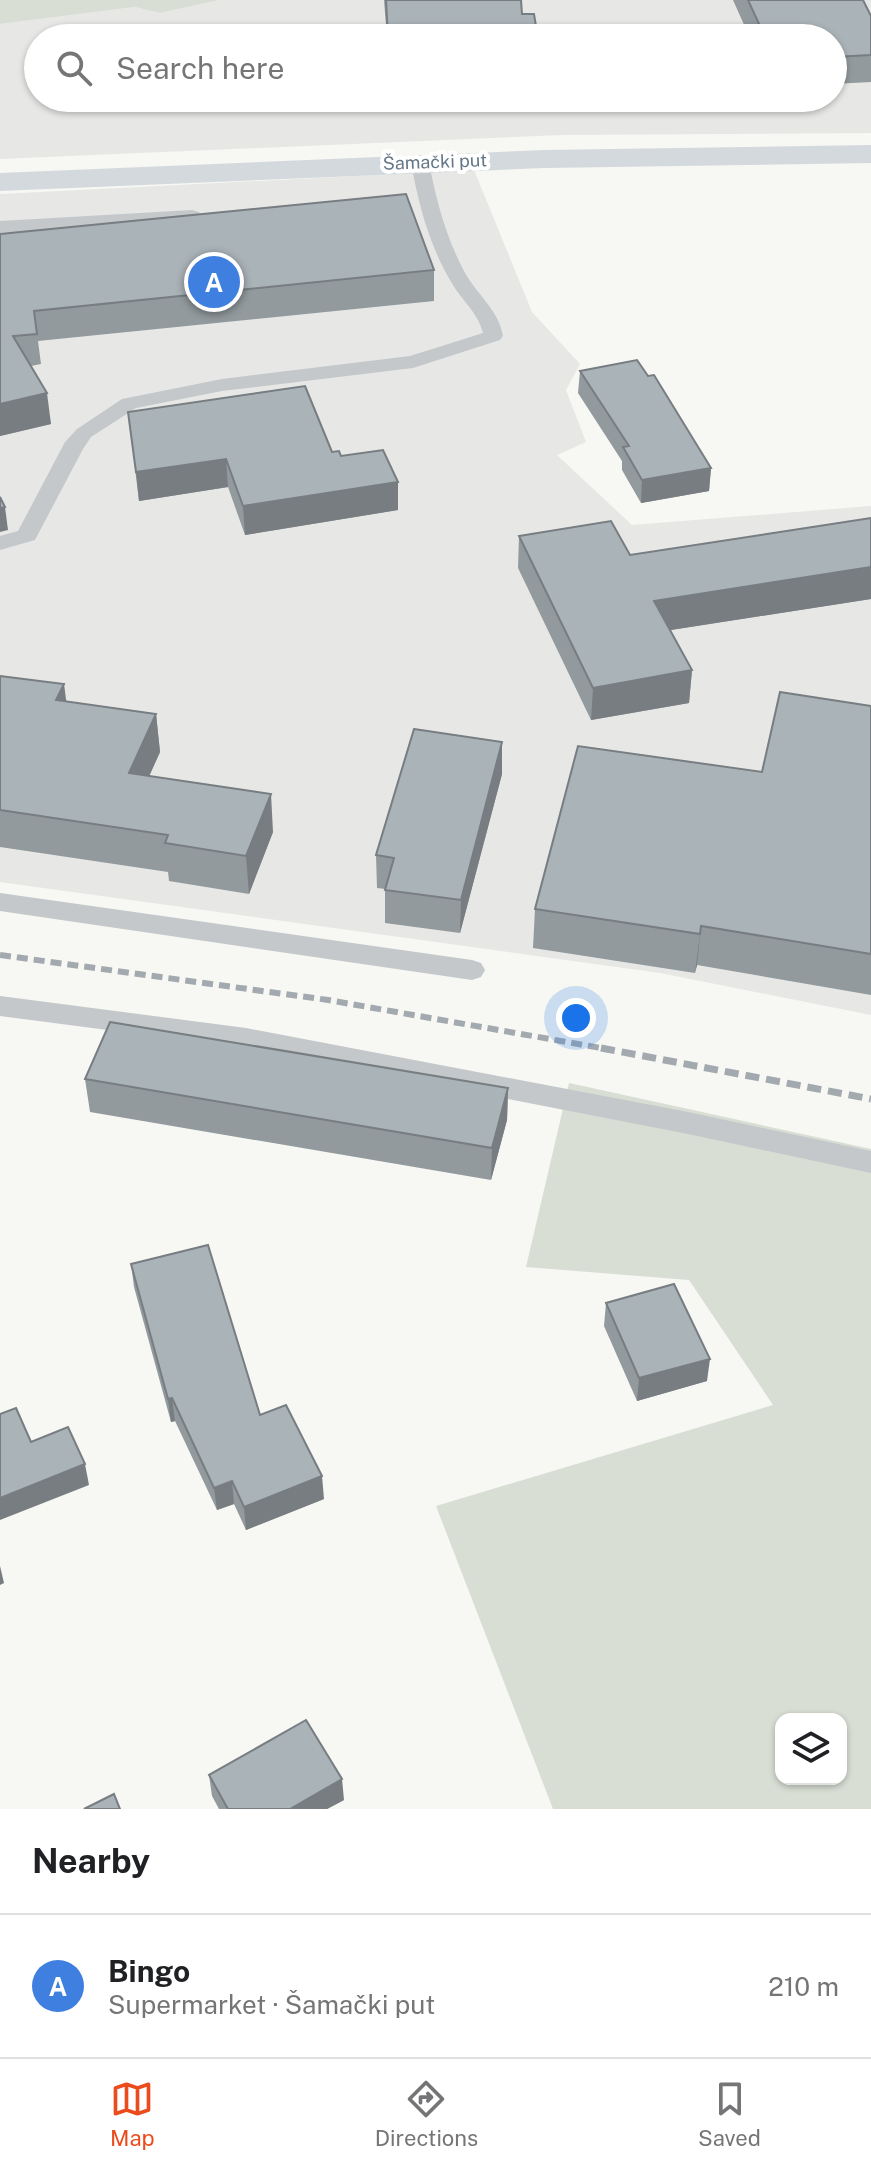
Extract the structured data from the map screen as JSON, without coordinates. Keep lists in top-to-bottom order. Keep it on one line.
{"streets":{"main road":["Šamački put"]},"page":{"search":"Search here","pins":"A","heading":"Nearby","list":[{"mark":"A","name":"Bingo","note":"Supermarket · Šamački put","value":"210 m"}],"nav":["Map","Directions","Saved"]}}
